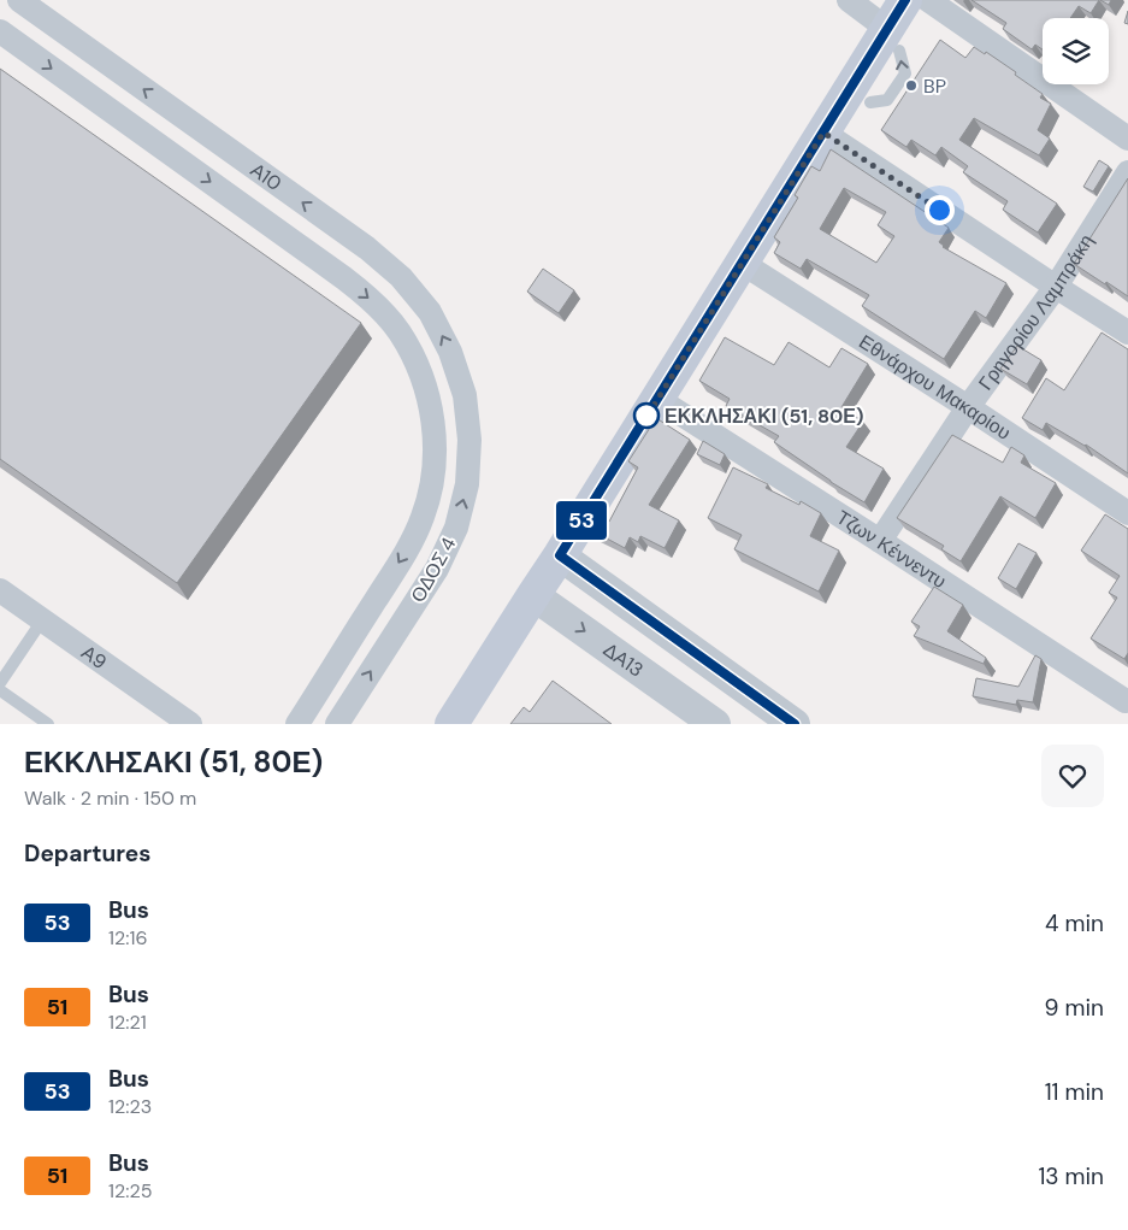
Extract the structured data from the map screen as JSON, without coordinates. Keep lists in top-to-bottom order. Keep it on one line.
{"streets":{"street":["Α10","Γρηγορίου Λαμπράκη","Εθνάρχου Μακαρίου","Τζων Κέννεντυ","ΟΔΟΣ 4","Α9","ΔΑ13"]},"crossings":[["Α10","ΟΔΟΣ 4"],["Γρηγορίου Λαμπράκη","Εθνάρχου Μακαρίου"],["Γρηγορίου Λαμπράκη","Τζων Κέννεντυ"]],"places":["BP","ΕΚΚΛΗΣΑΚΙ (51, 80Ε)"],"lines":["bus line 53"],"page":{"on_map":"53","heading":[["ΕΚΚΛΗΣΑΚΙ (51, 80Ε)","Walk · 2 min · 150 m"],"Departures"],"list":[{"mark":"53","name":"Bus","note":"12:16","value":"4 min"},{"mark":"51","name":"Bus","note":"12:21","value":"9 min"},{"mark":"53","name":"Bus","note":"12:23","value":"11 min"},{"mark":"51","name":"Bus","note":"12:25","value":"13 min"}]}}
